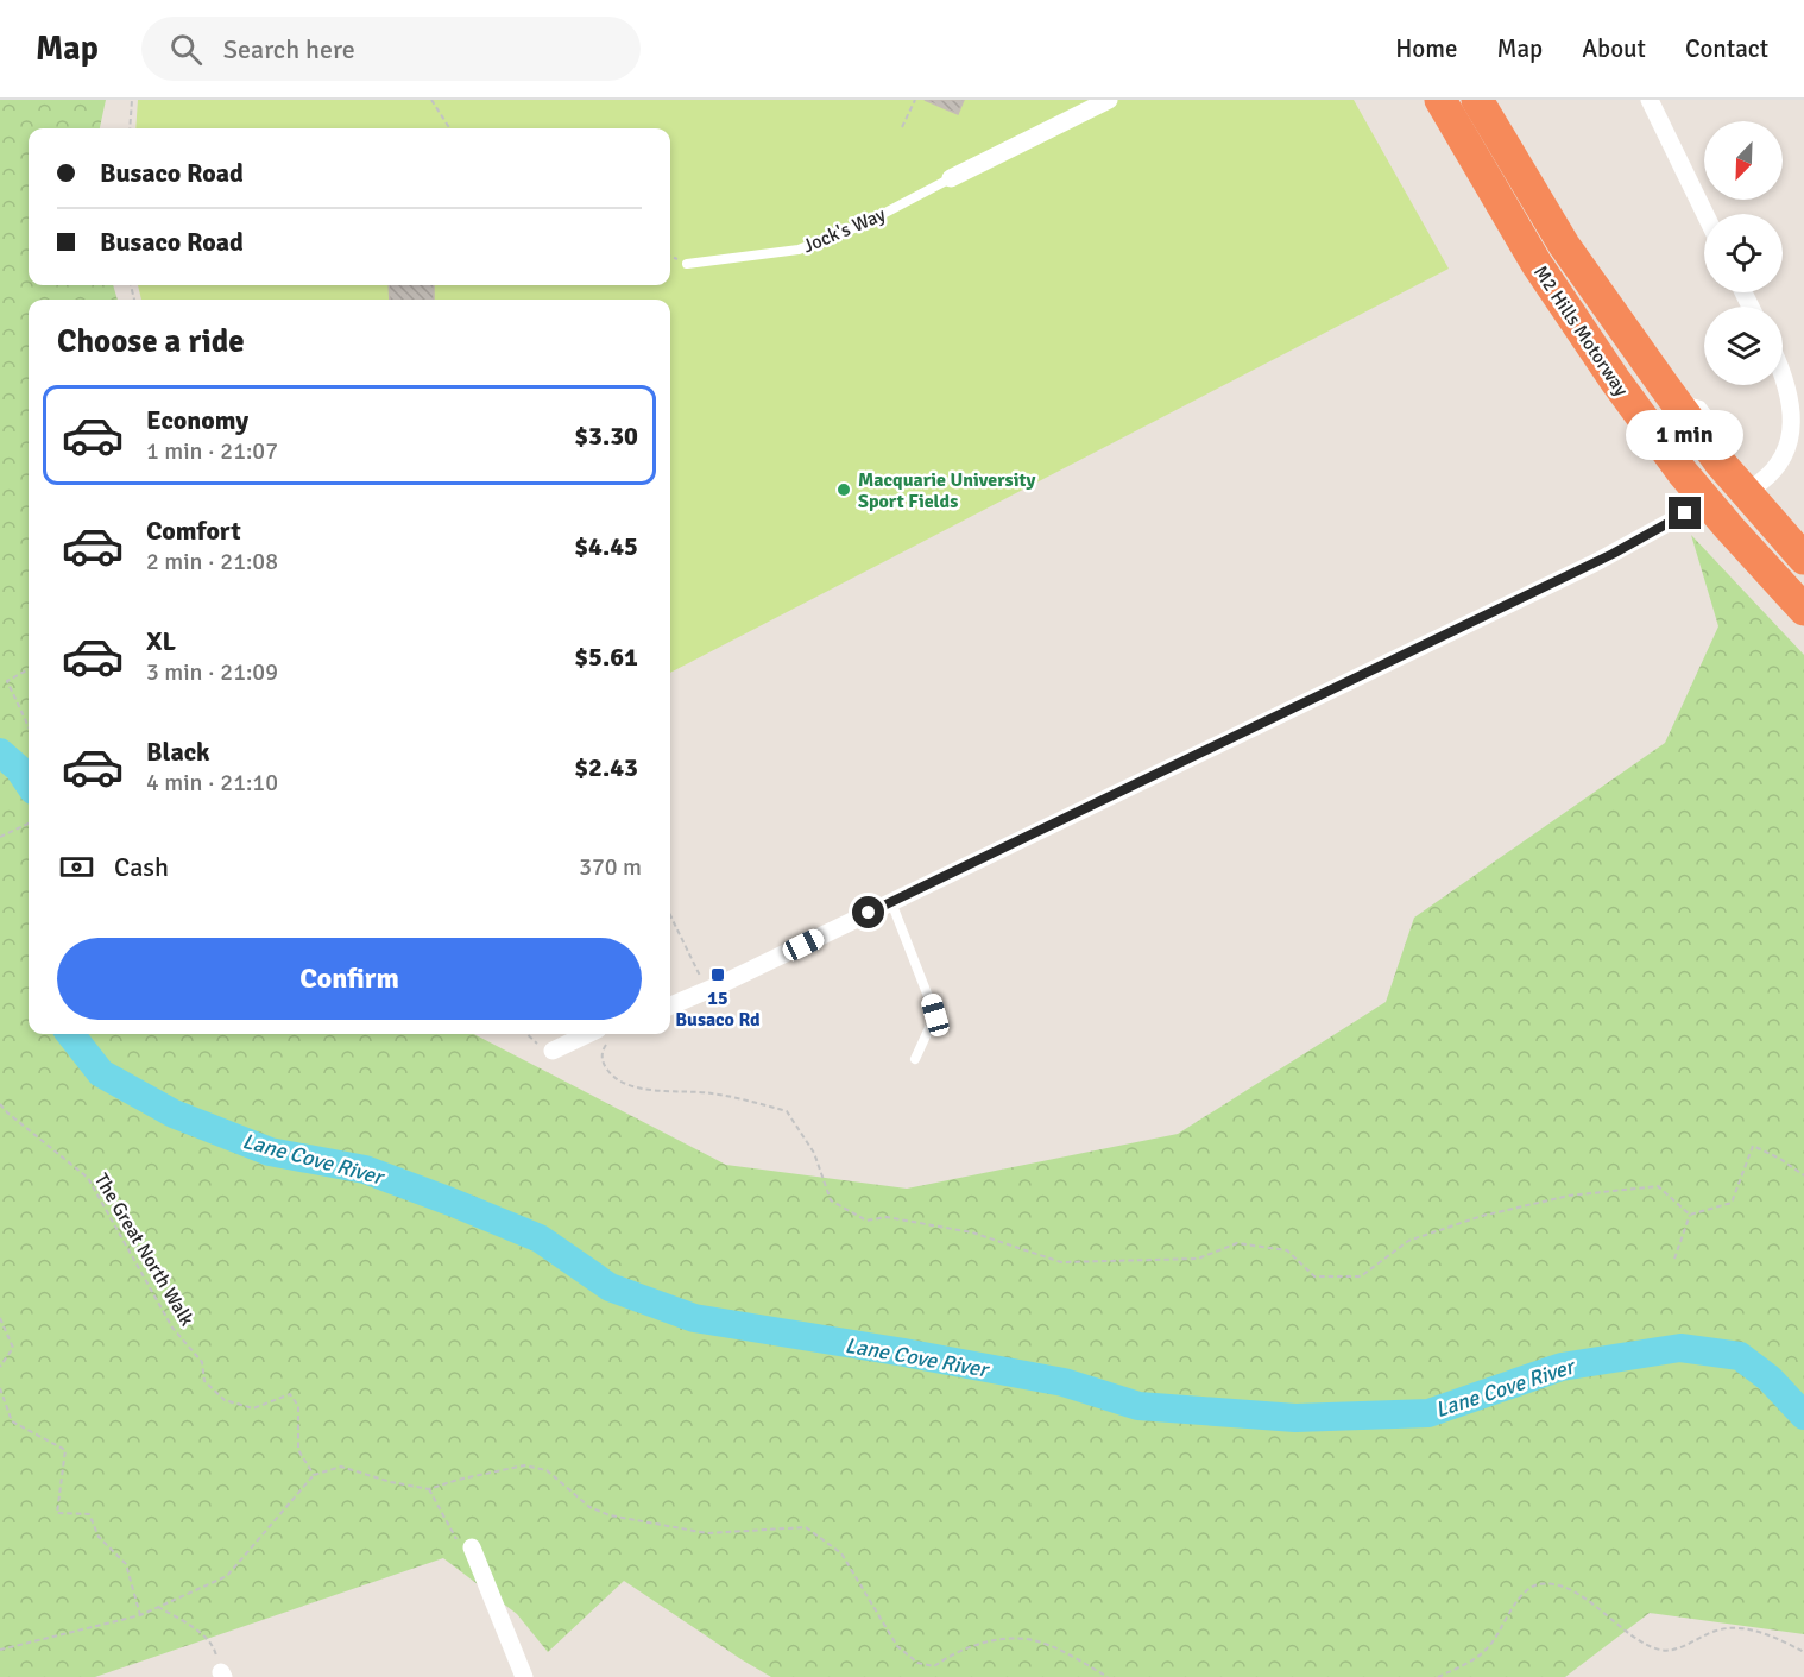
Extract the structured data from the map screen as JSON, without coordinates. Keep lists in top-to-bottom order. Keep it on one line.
{"streets":{"highway":["M2 Hills Motorway"],"lane":["Jock's Way"],"path":["The Great North Walk"]},"water":["Lane Cove River"],"places":{"other":["Macquarie University Sport Fields"],"transit":["15 Busaco Rd"]},"north":"bottom left","page":{"header":"Map","search":"Search here","nav":["Home","Map","About","Contact"],"banner":["Busaco Road","Busaco Road"],"heading":"Choose a ride","list":[{"name":"Economy","note":"1 min · 21:07","value":"$3.30"},{"name":"Comfort","note":"2 min · 21:08","value":"$4.45"},{"name":"XL","note":"3 min · 21:09","value":"$5.61"},{"name":"Black","note":"4 min · 21:10","value":"$2.43"}],"bubble":"1 min","pay":["Cash","370 m"],"buttons":"Confirm"}}
